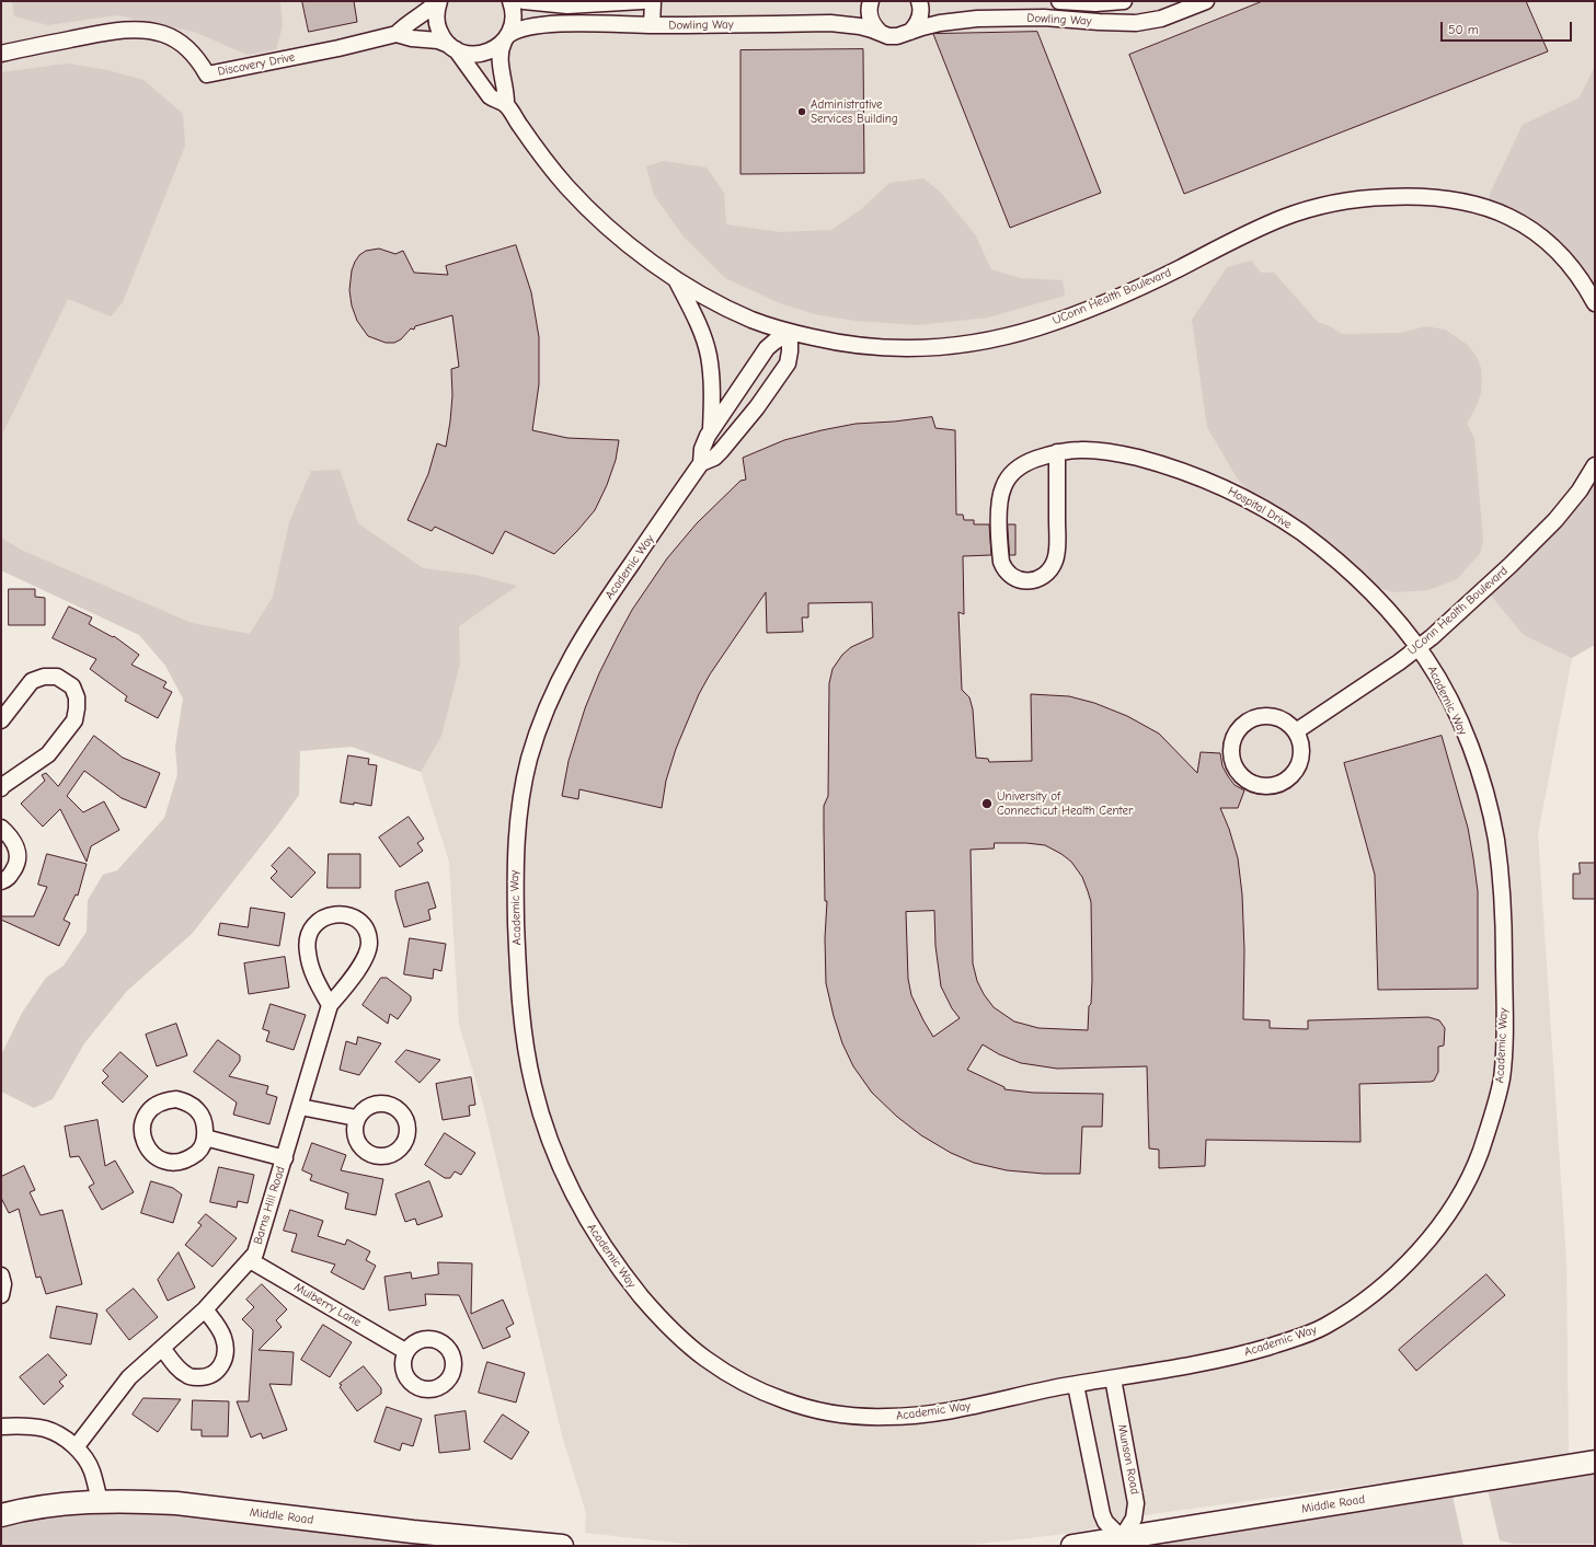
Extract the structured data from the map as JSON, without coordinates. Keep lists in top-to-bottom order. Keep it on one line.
{"streets":{"street":["Dowling Way","Discovery Drive","UConn Health Boulevard","Hospital Drive","Academic Way","Barns Hill Road","Mulberry Lane","Munson Road","Middle Road"]},"crossings":[["Dowling Way","Discovery Drive"],["Dowling Way","UConn Health Boulevard"],["Discovery Drive","UConn Health Boulevard"],["UConn Health Boulevard","Hospital Drive"],["UConn Health Boulevard","Academic Way"],["Hospital Drive","Academic Way"],["Academic Way","Munson Road"],["Barns Hill Road","Mulberry Lane"],["Munson Road","Middle Road"]],"places":["Administrative Services Building","University of Connecticut Health Center"],"scale_bar":"50 m"}
